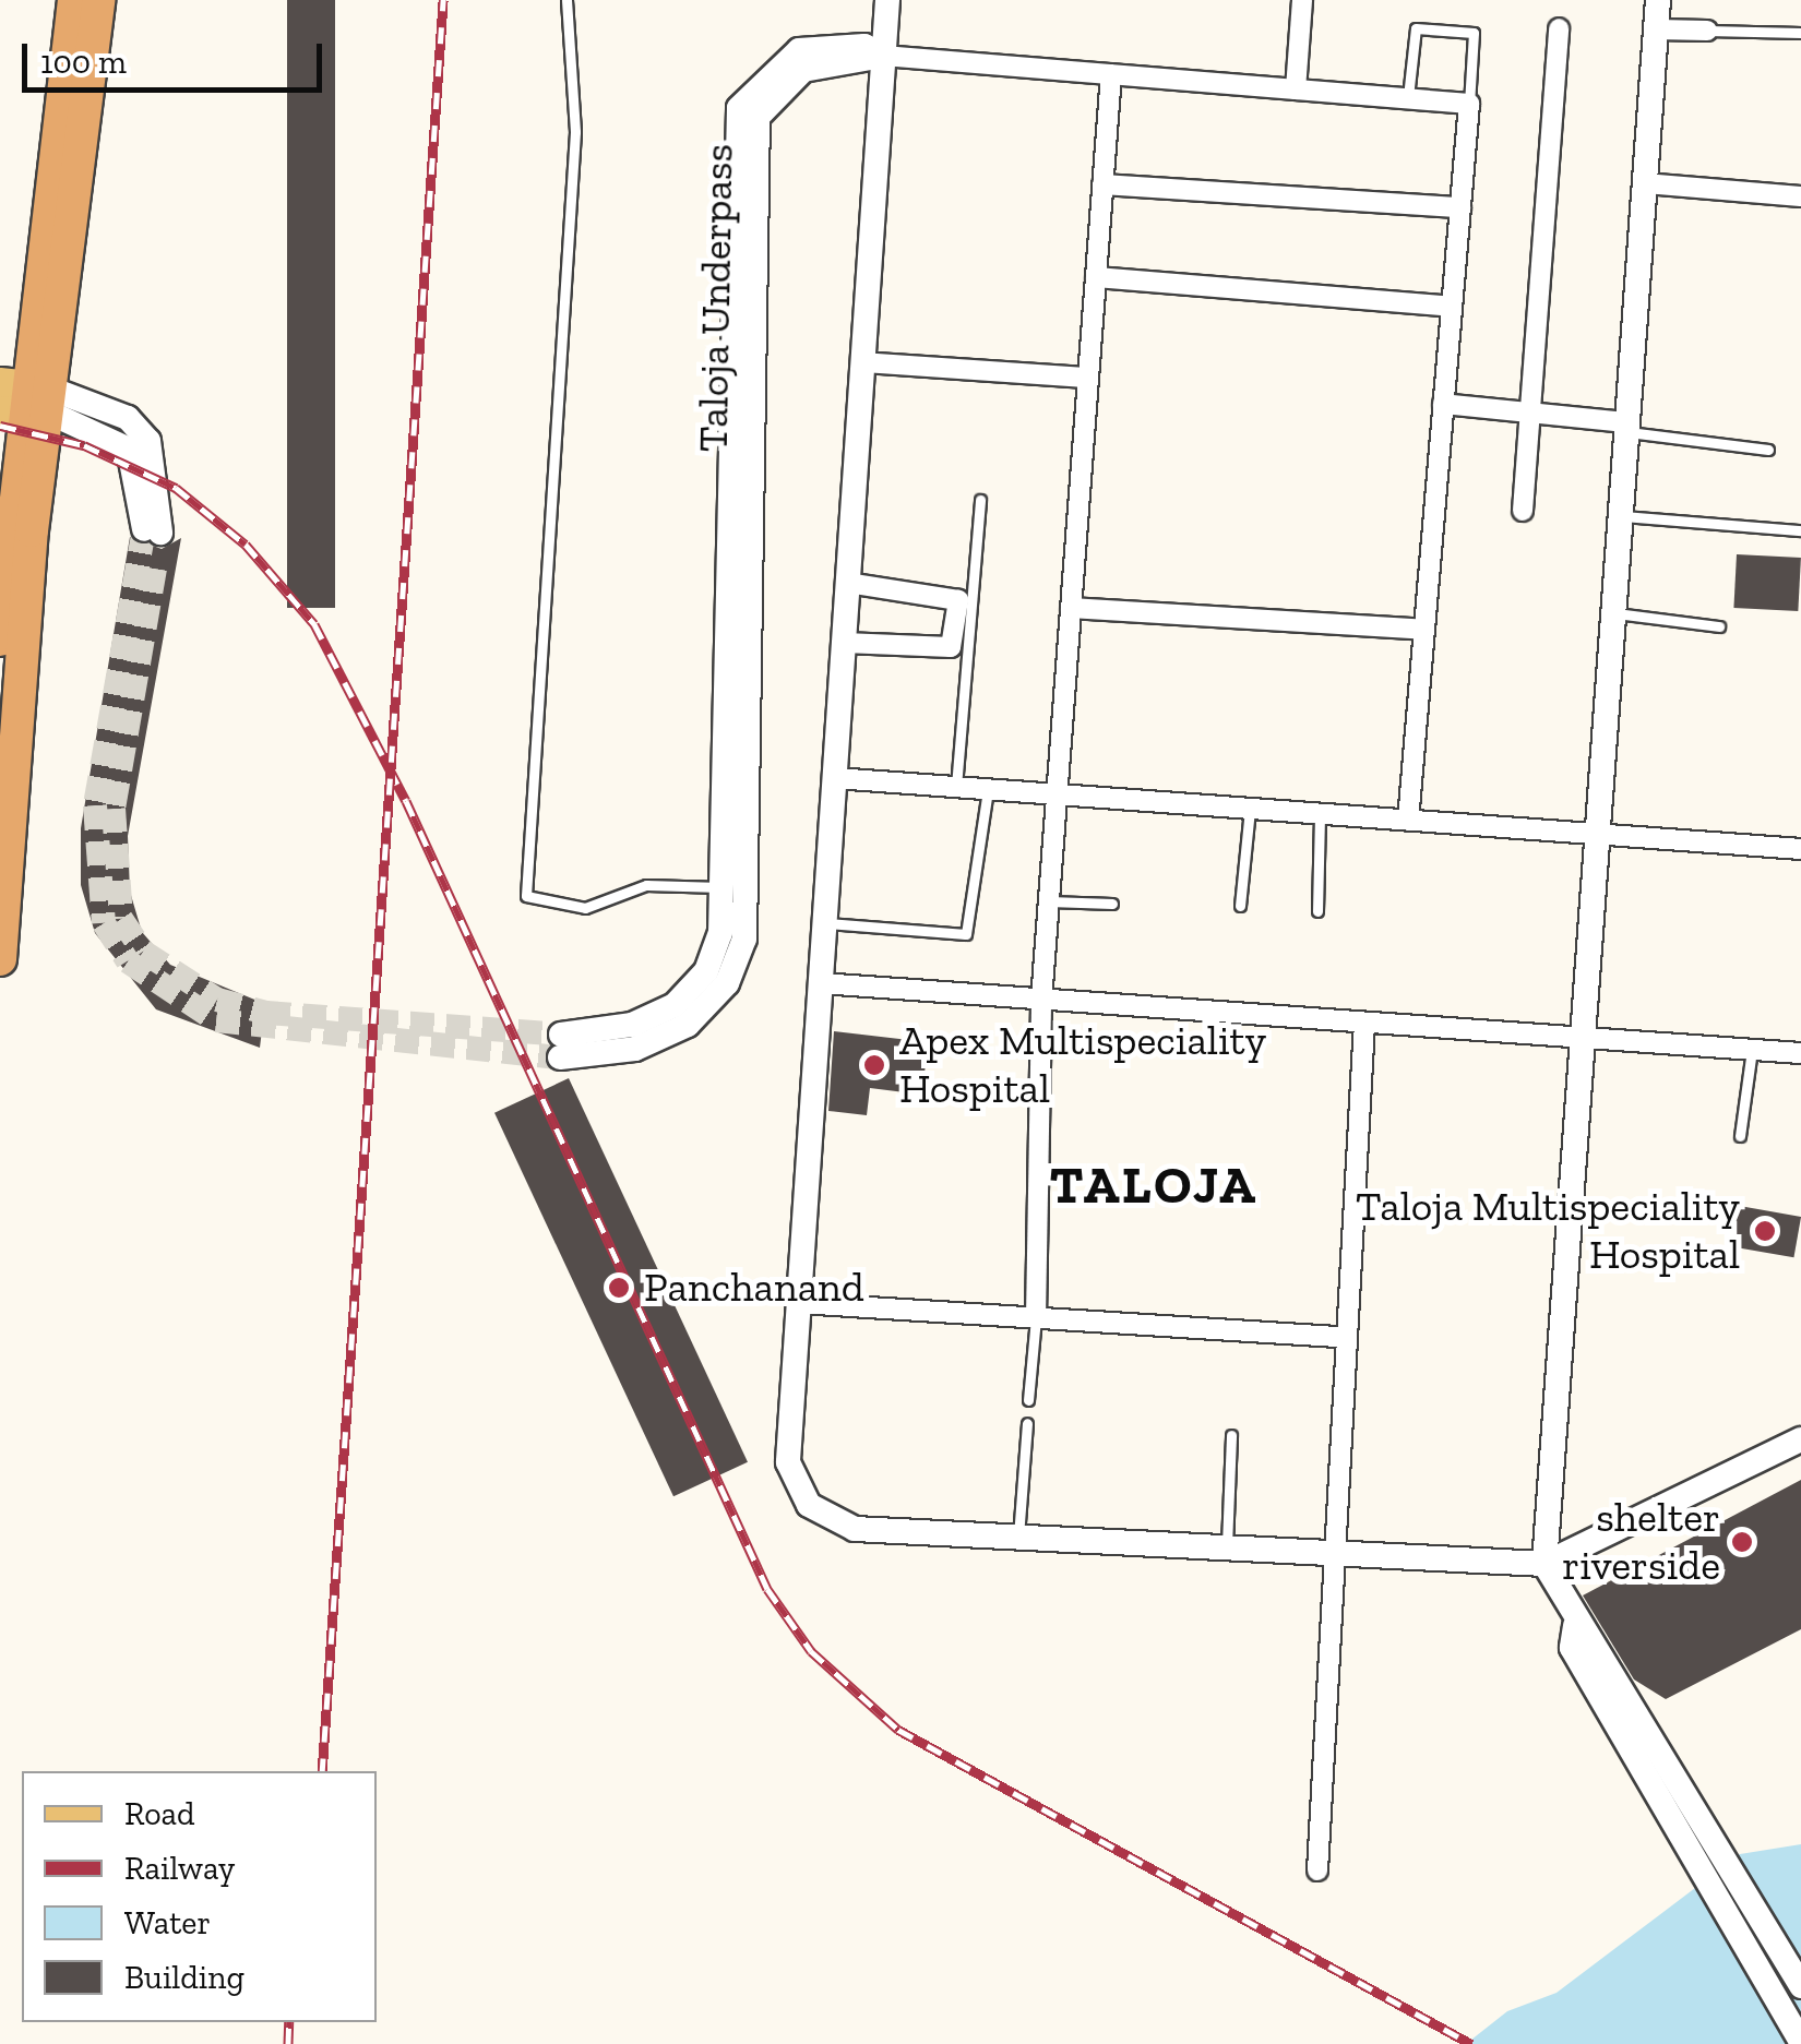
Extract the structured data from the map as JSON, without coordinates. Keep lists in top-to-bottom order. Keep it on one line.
{"streets":{"street":["Taloja Underpass"]},"districts":["TALOJA"],"places":["Apex Multispeciality Hospital","Taloja Multispeciality Hospital","Panchanand","shelter riverside"],"legend":["Road","Railway","Water","Building"],"scale_bar":"100 m"}
